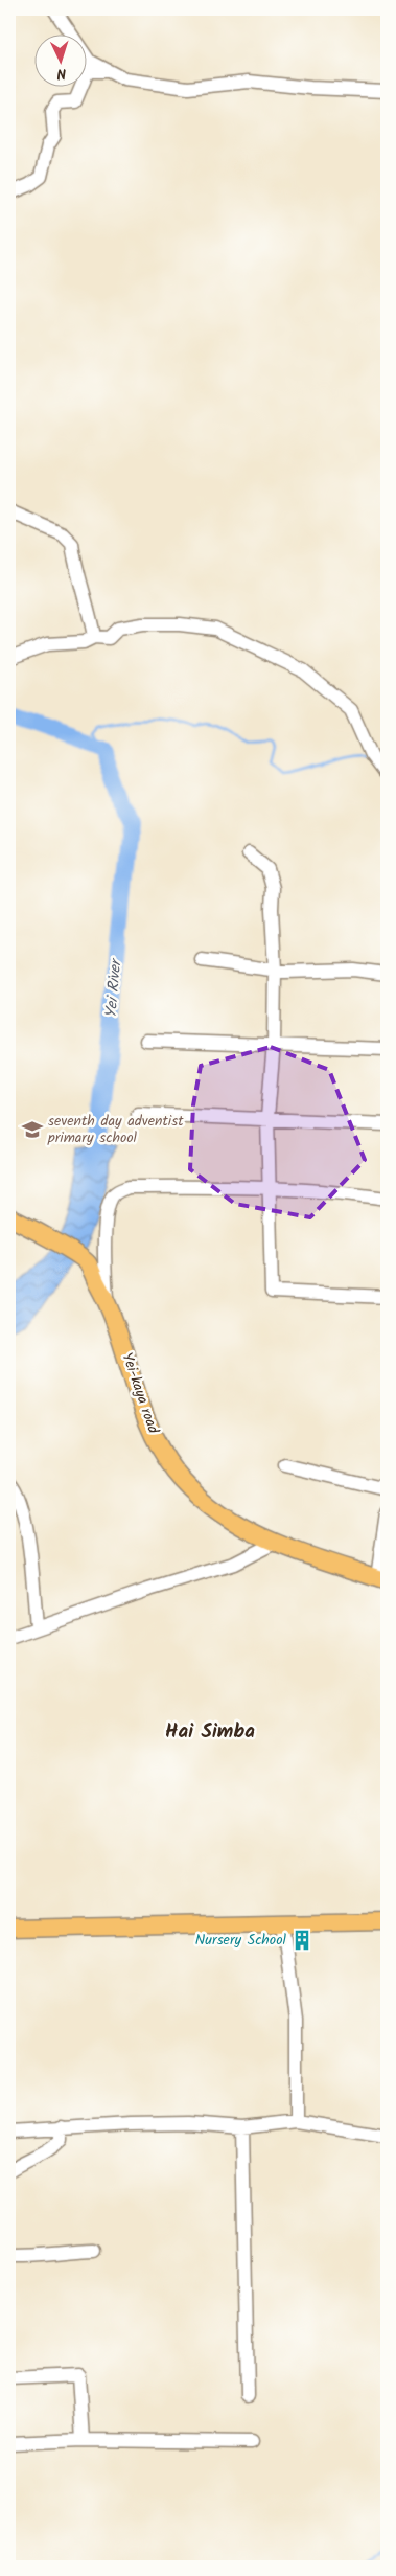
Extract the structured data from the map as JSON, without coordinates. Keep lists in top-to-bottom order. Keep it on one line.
{"streets":{"main road":["Yei-kaya road"]},"districts":["Hai Simba"],"water":["Yei River"],"places":{"school or university":["seventh day adventist primary school"],"building":["Nursery School"]},"north":"bottom"}
